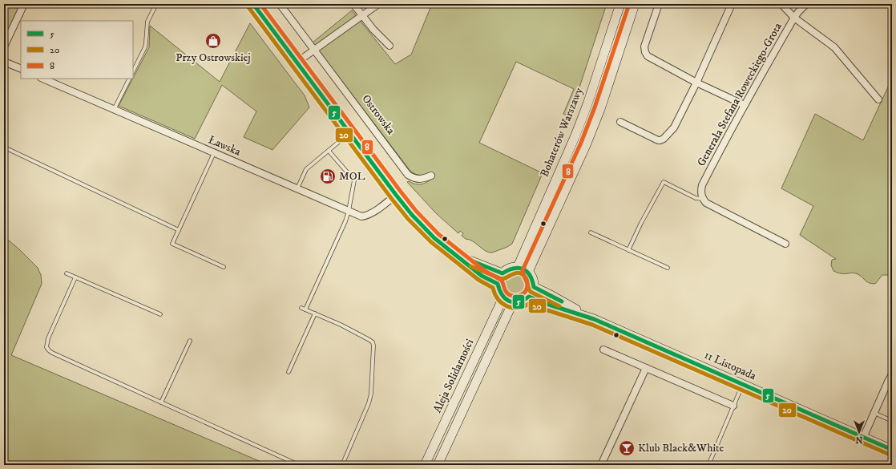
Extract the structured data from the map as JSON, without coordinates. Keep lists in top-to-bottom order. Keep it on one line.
{"streets":{"main road":["Bohaterów Warszawy","11 Listopada","Aleja Solidarności"],"street":["Generała Stefana Roweckiego-Grota","Ostrowska","Ławska"]},"crossings":[["Bohaterów Warszawy","11 Listopada"],["Bohaterów Warszawy","Aleja Solidarności"],["11 Listopada","Aleja Solidarności"]],"places":{"shop":["Przy Ostrowskiej"],"fuel station":["MOL"],"bar":["Klub Black&White"]},"lines":["transit line 5","transit line 8","transit line 20"],"legend":["5","20","8"],"north":"bottom"}
